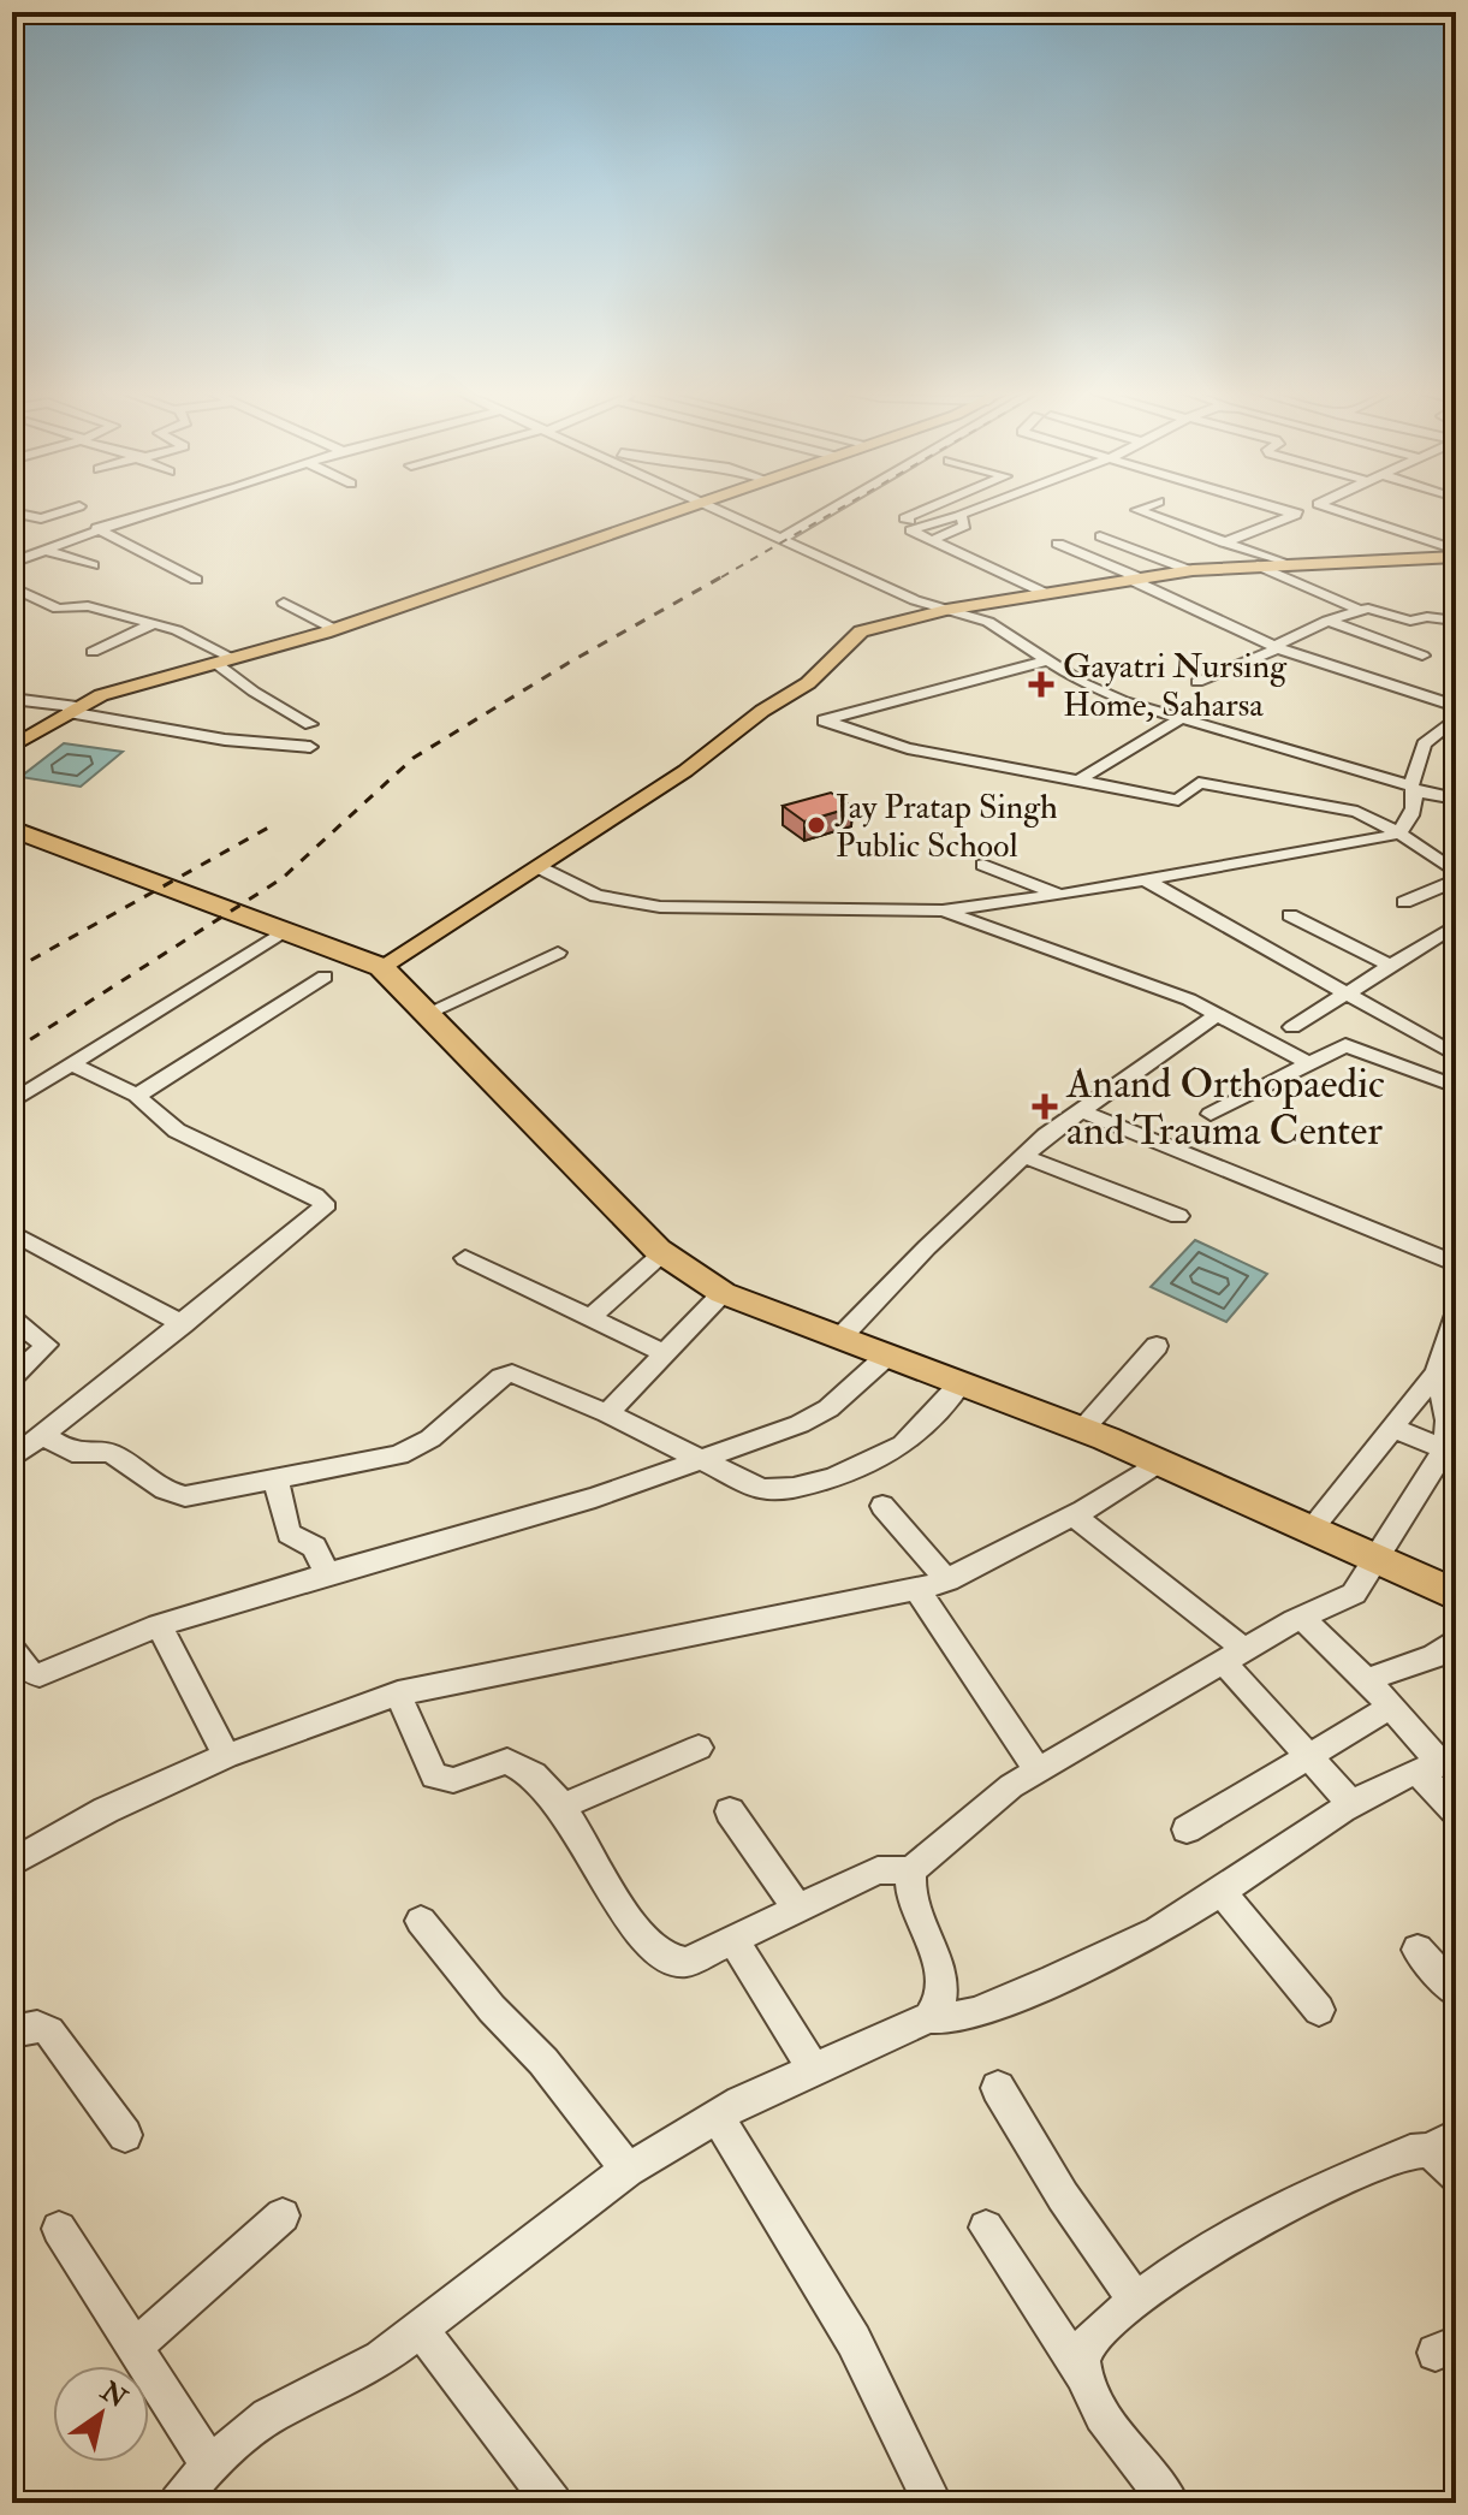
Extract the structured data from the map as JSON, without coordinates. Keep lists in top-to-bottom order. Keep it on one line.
{"places":{"health":["Gayatri Nursing Home, Saharsa","Anand Orthopaedic and Trauma Center"],"other":["Jay Pratap Singh Public School"]},"north":"top right"}
